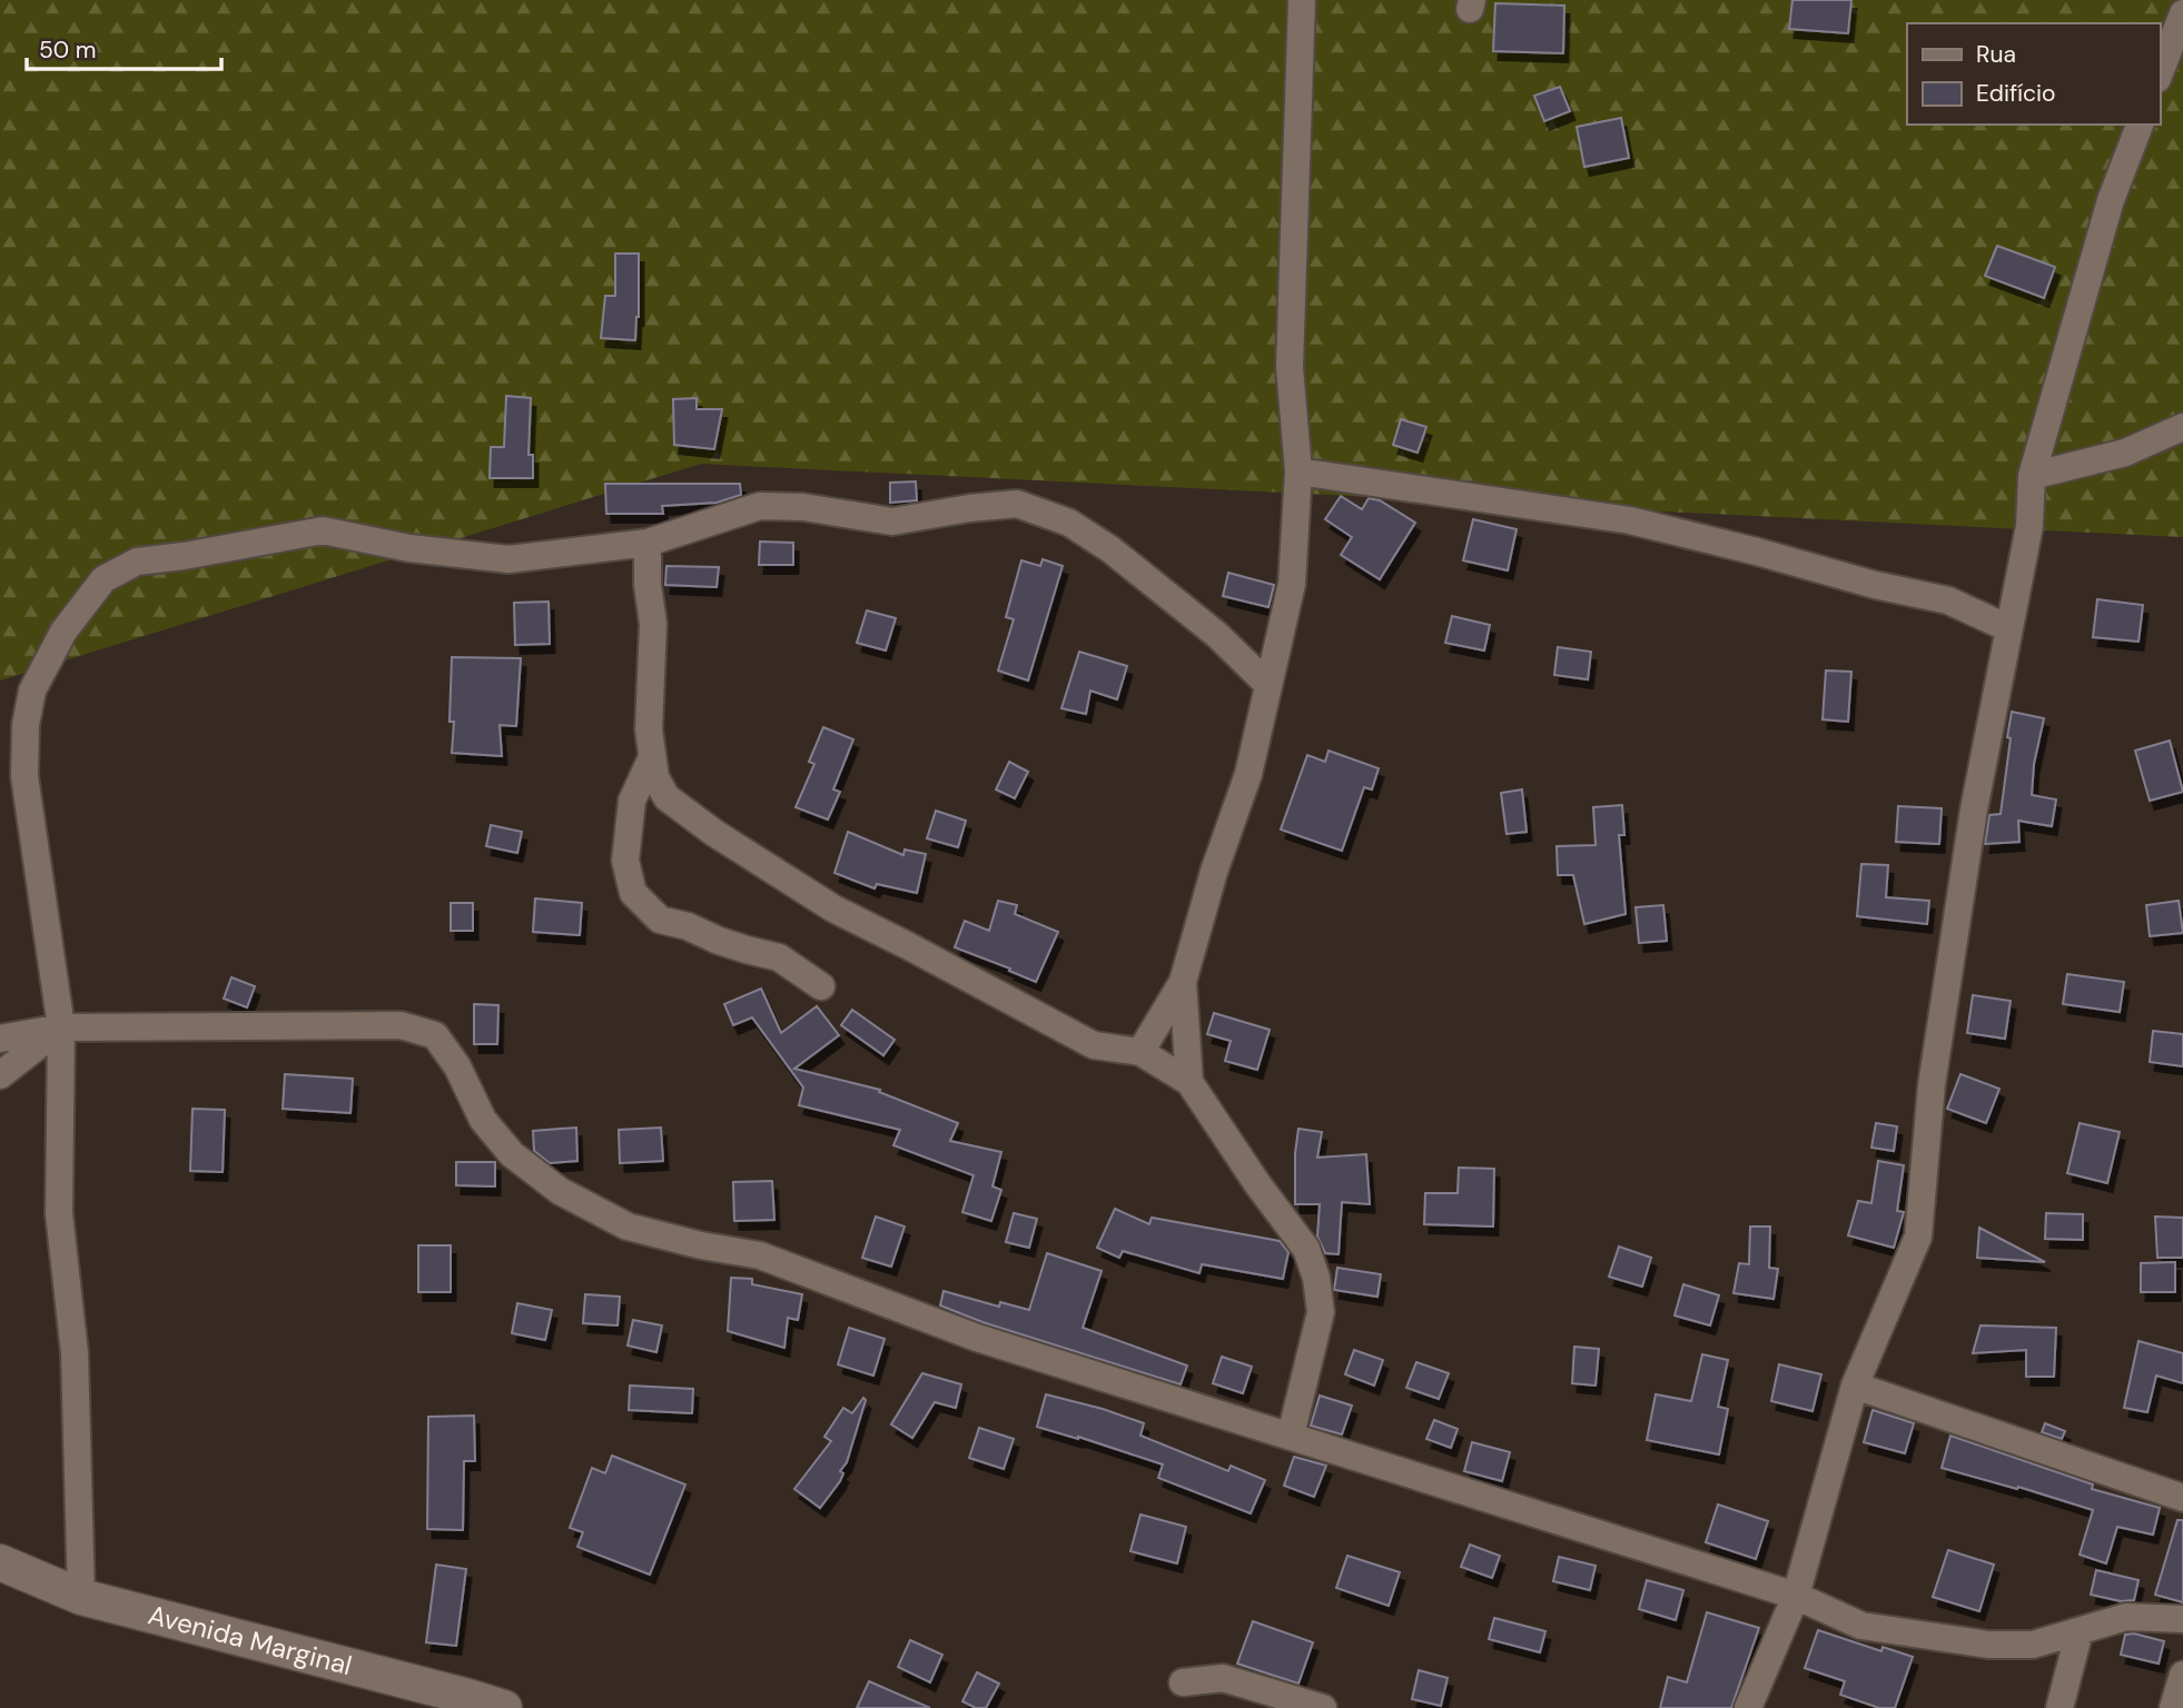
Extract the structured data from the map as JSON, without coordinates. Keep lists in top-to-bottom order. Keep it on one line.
{"streets":{"street":["Avenida Marginal"]},"legend":["Rua","Edifício"],"scale_bar":"50 m"}
